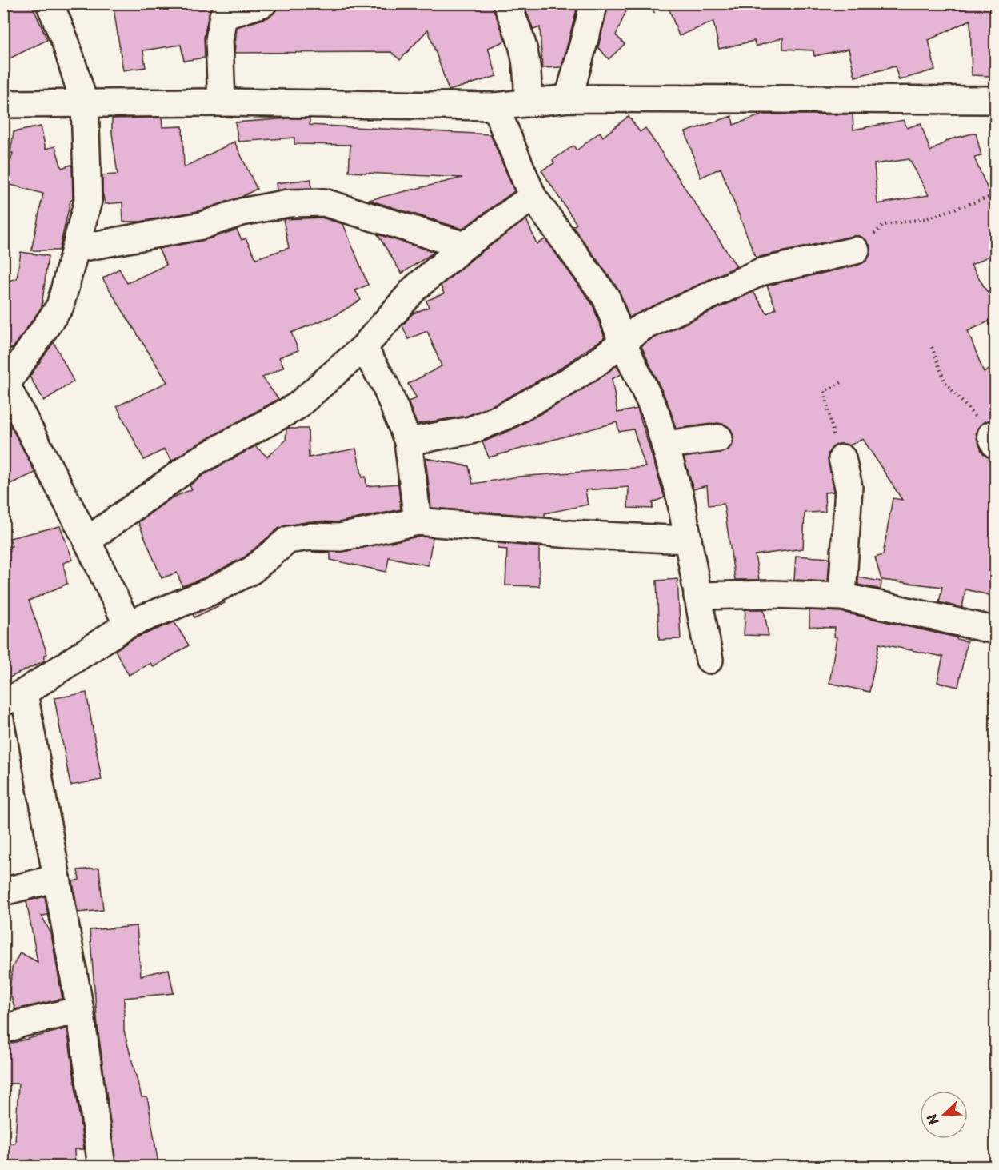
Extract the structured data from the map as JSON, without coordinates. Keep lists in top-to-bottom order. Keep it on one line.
{"north":"bottom left"}
